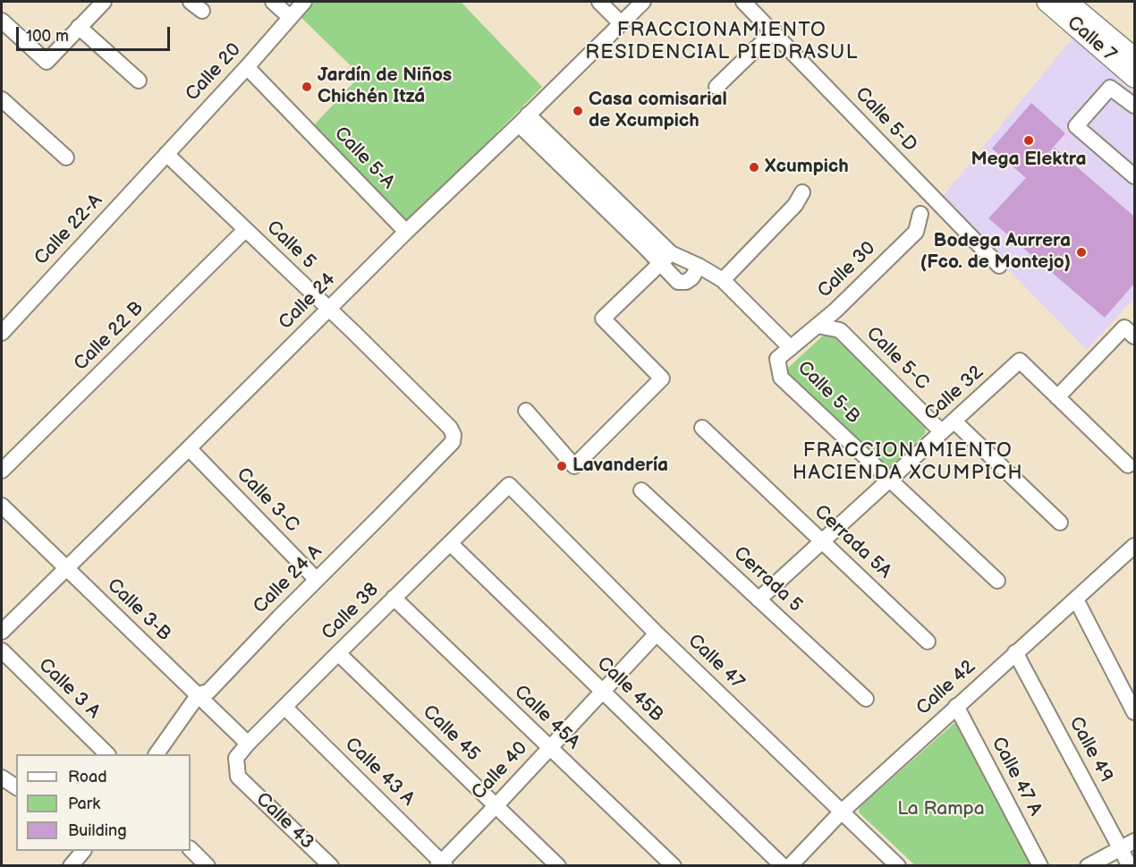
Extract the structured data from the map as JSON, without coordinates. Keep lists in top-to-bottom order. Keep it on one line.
{"streets":{"main road":["Calle 7"],"street":["Calle 20","Calle 5-D","Calle 5-A","Calle 22-A","Calle 5","Calle 30","Calle 24","Calle 22 B","Calle 5-C","Calle 5-B","Calle 32","Calle 3-C","Cerrada 5A","Calle 24 A","Cerrada 5","Calle 3-B","Calle 38","Calle 47","Calle 42","Calle 3 A","Calle 45B","Calle 45A","Calle 45","Calle 49","Calle 40","Calle 43 A","Calle 47 A","Calle 43"]},"crossings":[["Calle 20","Calle 5-A"],["Calle 20","Calle 22-A"],["Calle 20","Calle 5"],["Calle 5-A","Calle 24"],["Calle 22-A","Calle 5"],["Calle 5","Calle 24"],["Calle 5","Calle 22 B"],["Calle 5","Calle 24 A"],["Calle 30","Calle 5-C"],["Calle 30","Calle 5-B"],["Calle 24","Calle 5-B"],["Calle 24","Calle 3-C"],["Calle 24","Calle 3-B"],["Calle 5-C","Calle 32"],["Calle 5-B","Calle 32"],["Calle 32","Cerrada 5A"],["Calle 32","Cerrada 5"],["Calle 3-C","Calle 24 A"],["Calle 24 A","Calle 3-B"],["Calle 3-B","Calle 38"],["Calle 38","Calle 47"],["Calle 38","Calle 45B"],["Calle 38","Calle 45A"],["Calle 38","Calle 45"],["Calle 38","Calle 43 A"],["Calle 38","Calle 43"],["Calle 47","Calle 42"],["Calle 47","Calle 40"],["Calle 42","Calle 49"],["Calle 42","Calle 47 A"],["Calle 45B","Calle 40"],["Calle 45A","Calle 40"],["Calle 45","Calle 40"],["Calle 40","Calle 43 A"]],"districts":["FRACCIONAMIENTO RESIDENCIAL PIEDRASUL","FRACCIONAMIENTO HACIENDA XCUMPICH"],"parks":["La Rampa"],"places":["Jardín de Niños Chichén Itzá","Casa comisarial de Xcumpich","Mega Elektra","Xcumpich","Bodega Aurrera (Fco. de Montejo)","Lavandería"],"legend":["Road","Park","Building"],"scale_bar":"100 m"}
